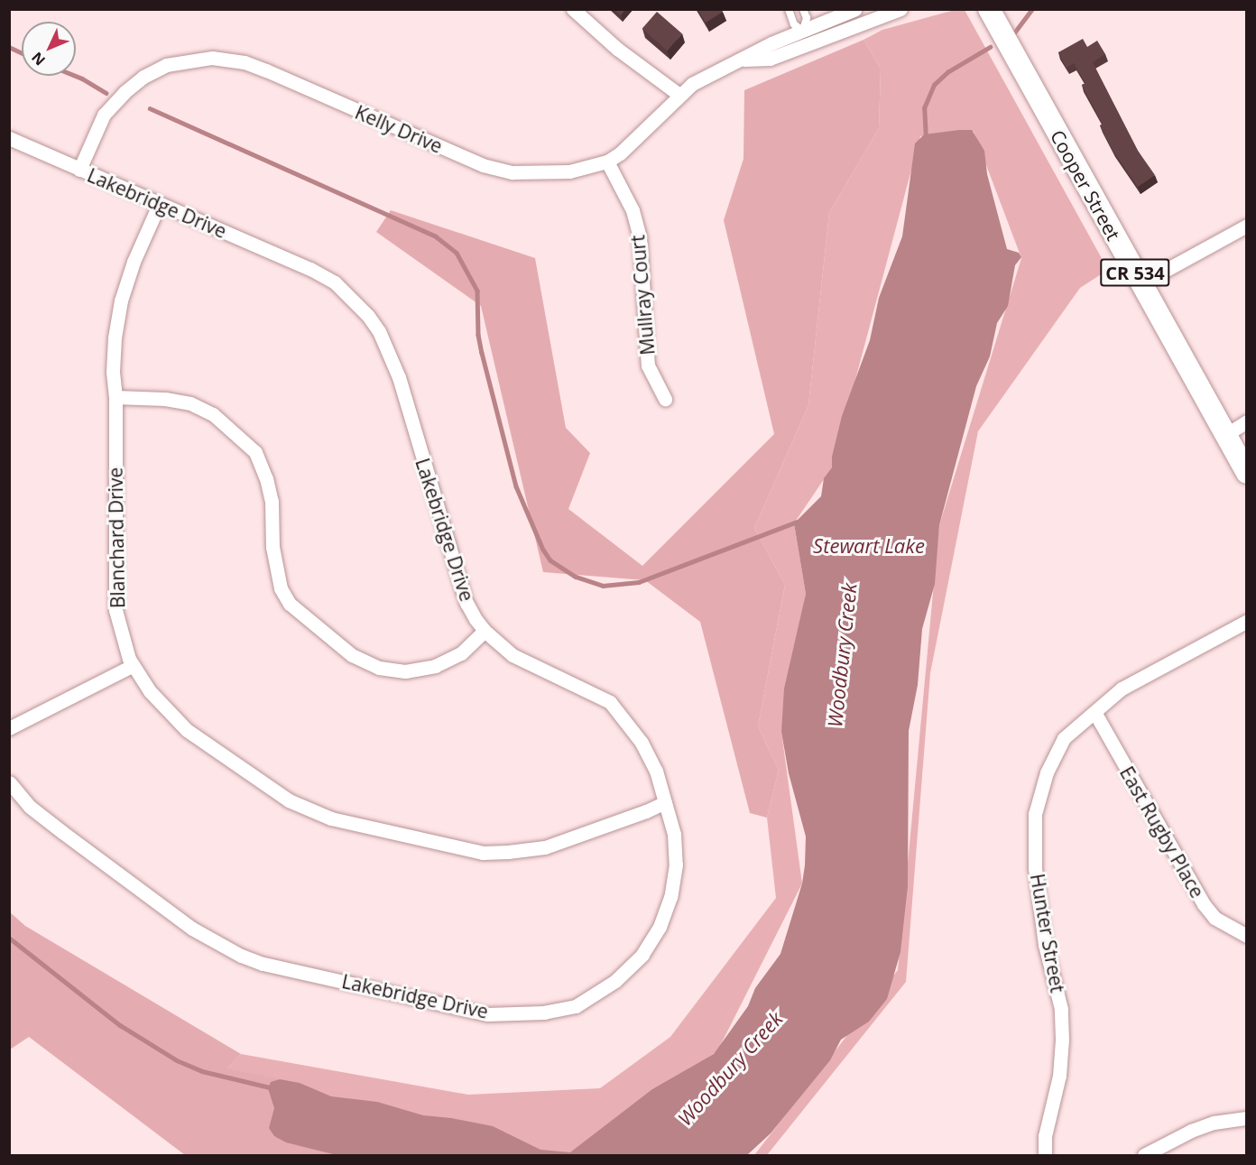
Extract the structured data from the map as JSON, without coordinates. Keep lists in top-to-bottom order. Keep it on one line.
{"streets":{"main road":["Cooper Street","CR 534"],"street":["Kelly Drive","Lakebridge Drive","Mullray Court","Blanchard Drive","East Rugby Place","Hunter Street"]},"crossings":[["Kelly Drive","Lakebridge Drive"],["Kelly Drive","Mullray Court"],["Lakebridge Drive","Blanchard Drive"],["East Rugby Place","Hunter Street"]],"water":["Stewart Lake","Woodbury Creek"],"north":"bottom left"}
